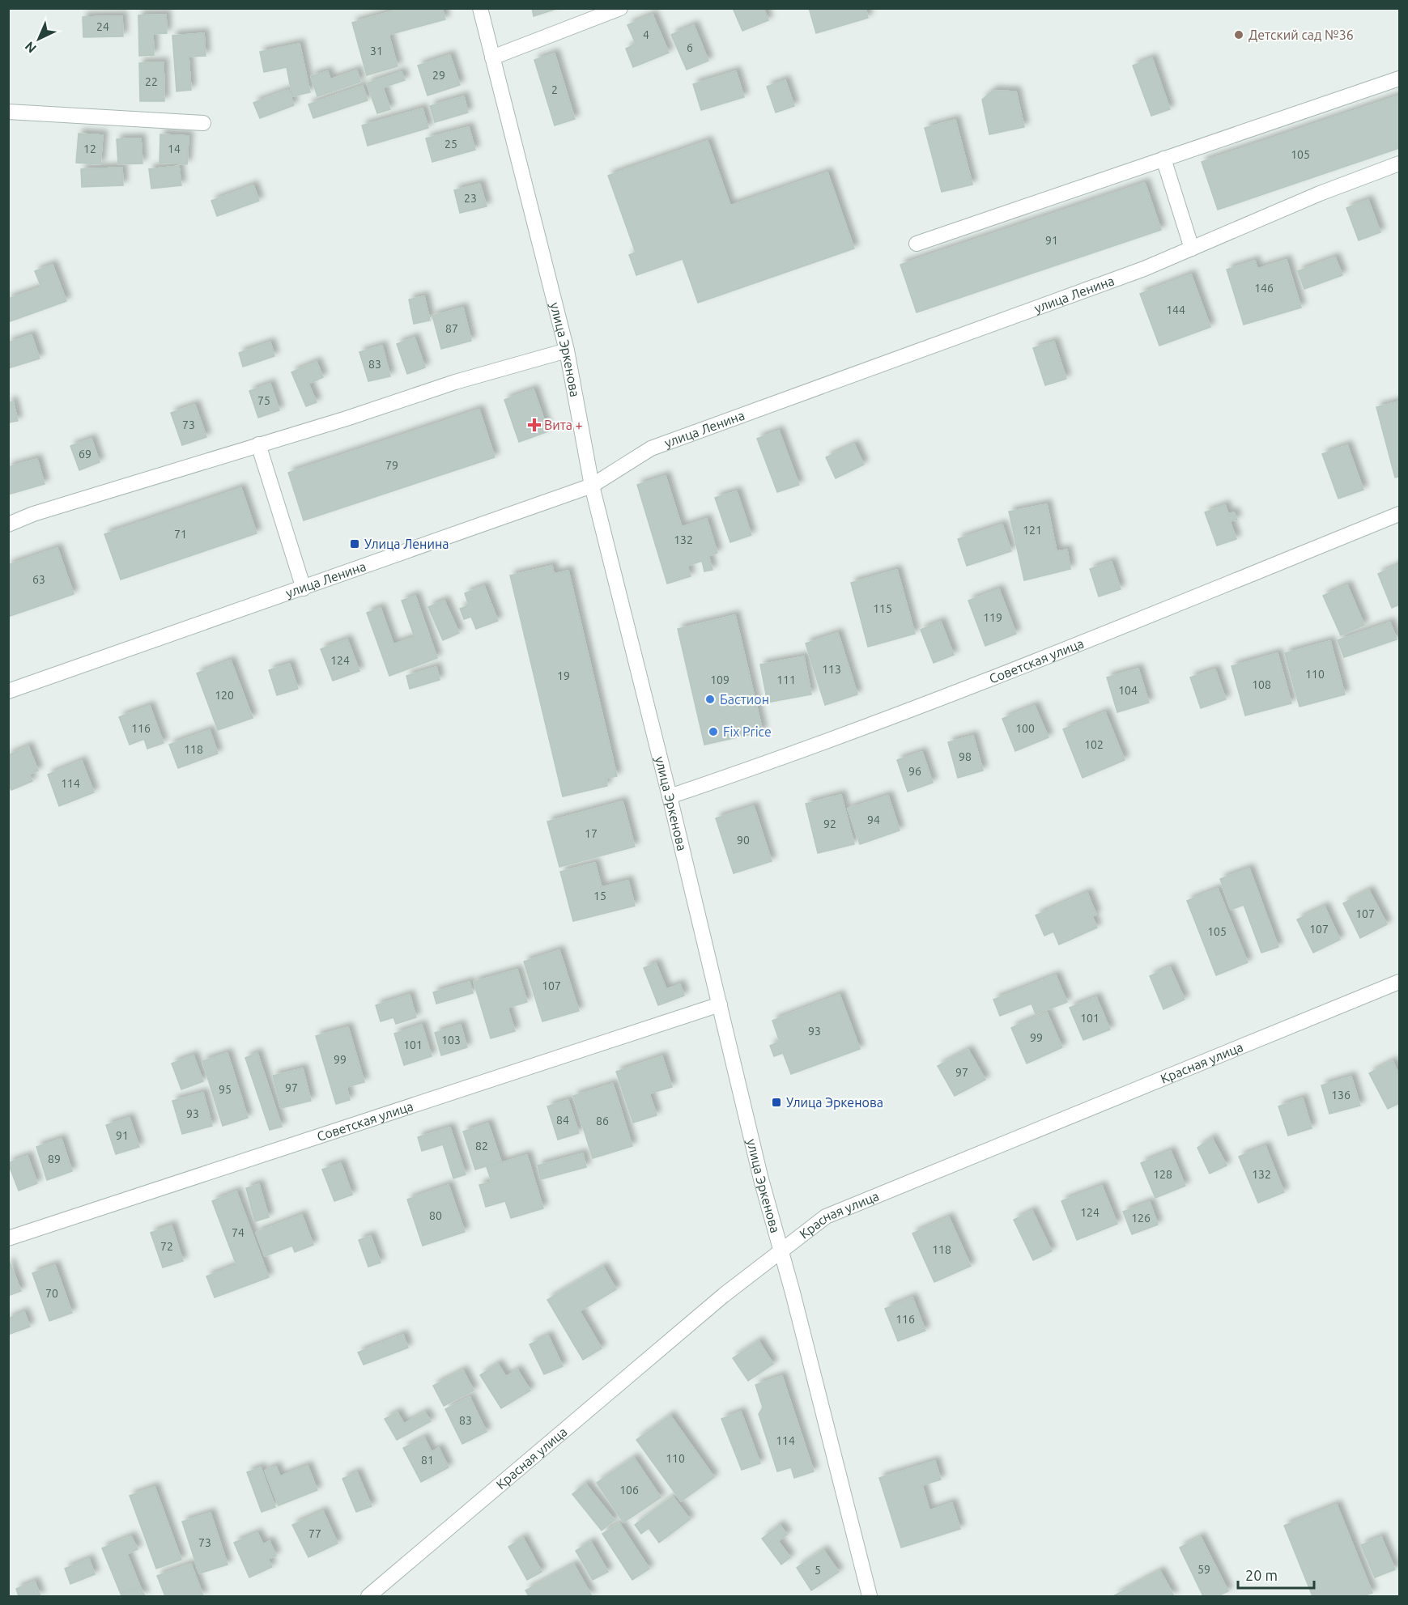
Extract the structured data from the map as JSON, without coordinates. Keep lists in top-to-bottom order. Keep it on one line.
{"streets":{"street":["улица Ленина","улица Эркенова","Советская улица","Красная улица"]},"crossings":[["улица Ленина","улица Эркенова"],["улица Эркенова","Советская улица"],["улица Эркенова","Красная улица"]],"places":{"other":["Детский сад №36","Бастион","Fix Price"],"health":["Вита +"],"transit":["Улица Ленина","Улица Эркенова"]},"house_numbers":["24","4","6","31","29","22","2","25","12","14","105","23","91","146","144","87","83","75","73","69","79","121","71","132","63","115","119","124","113","110","19","109","111","108","104","120","116","100","102","118","98","96","114","94","92","17","90","15","107","107","105","107","101","93","99","103","101","99","97","97","95","136","93","84","86","91","82","89","128","132","124","80","126","74","72","118","70","116","83","114","110","81","106","77","73","59","5"],"scale_bar":"20 m","north":"bottom left"}
